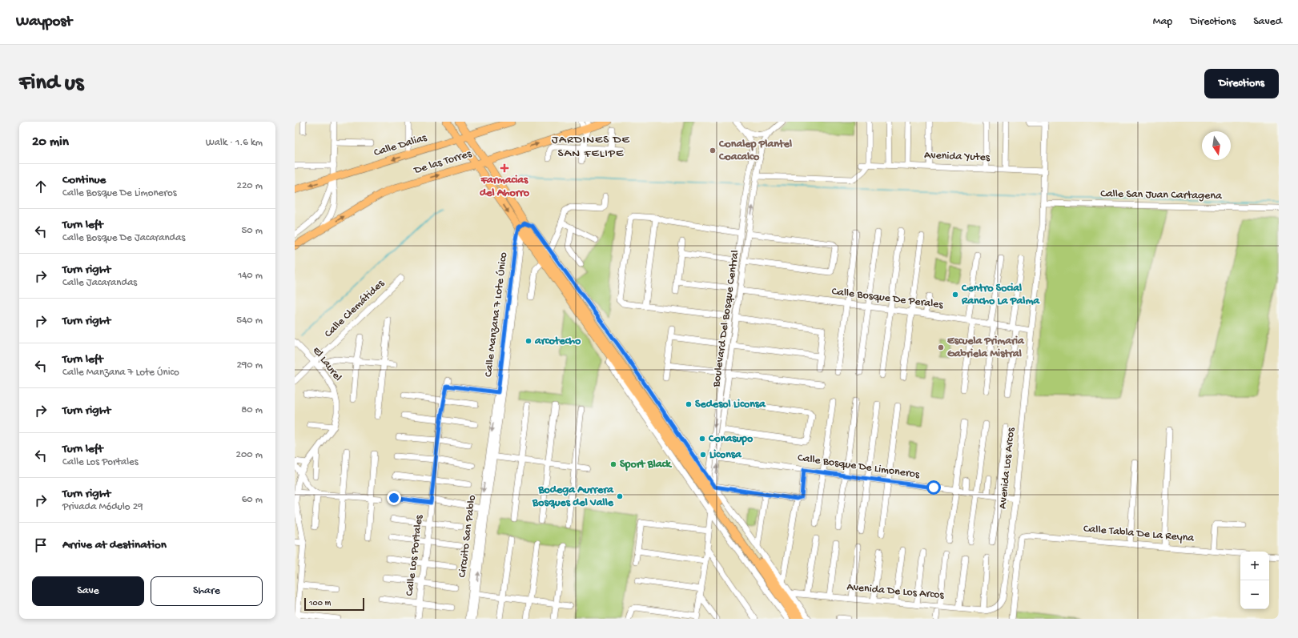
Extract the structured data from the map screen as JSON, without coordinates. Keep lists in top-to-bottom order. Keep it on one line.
{"streets":{"main road":["Calle Dalias","De las Torres"],"street":["Avenida Yutes","Calle San Juan Cartagena","Calle Bosque De Perales","Calle Clemátides","Calle Manzana 7 Lote Único","Boulevard Del Bosque Central","El Laurel","Calle Bosque De Limoneros","Avenida Los Arcos","Calle Tabla De La Reyna","Circuito San Pablo","Calle Los Portales","Avenida De Los Arcos"]},"crossings":[["Avenida Yutes","Avenida Los Arcos"],["Calle San Juan Cartagena","Avenida Los Arcos"],["Calle Bosque De Perales","Boulevard Del Bosque Central"],["Calle Bosque De Perales","Avenida Los Arcos"],["Calle Clemátides","El Laurel"],["Calle Manzana 7 Lote Único","Circuito San Pablo"],["Calle Manzana 7 Lote Único","Calle Los Portales"],["Boulevard Del Bosque Central","Calle Bosque De Limoneros"],["Calle Bosque De Limoneros","Avenida Los Arcos"],["Avenida Los Arcos","Avenida De Los Arcos"]],"one_way":["Calle Dalias","De las Torres"],"districts":["JARDINES DE SAN FELIPE"],"places":{"other":["Conalep Plantel Coacalco","Centro Social Rancho La Palma","arcotecho","Escuela Primaria Gabriela Mistral","Sedesol Liconsa","Conasupo","Liconsa","Sport Black","Bodega Aurrera Bosques del Valle"],"health":["Farmacias del Ahorro"]},"scale_bar":"100 m","north":"bottom","page":{"header":"Waypost","nav":["Map","Directions","Saved"],"buttons":["Directions",["Save","Share"]],"title":"Find us","heading":["20 min","Walk · 1.6 km"],"list":[["Continue","Calle Bosque De Limoneros","220 m"],["Turn left","Calle Bosque De Jacarandas","50 m"],["Turn right","Calle Jacarandas","140 m"],["Turn right","540 m"],["Turn left","Calle Manzana 7 Lote Único","290 m"],["Turn right","80 m"],["Turn left","Calle Los Portales","200 m"],["Turn right","Privada Módulo 29","60 m"],"Arrive at destination"],"map_buttons":["+","−"],"scale":"100 m"}}
